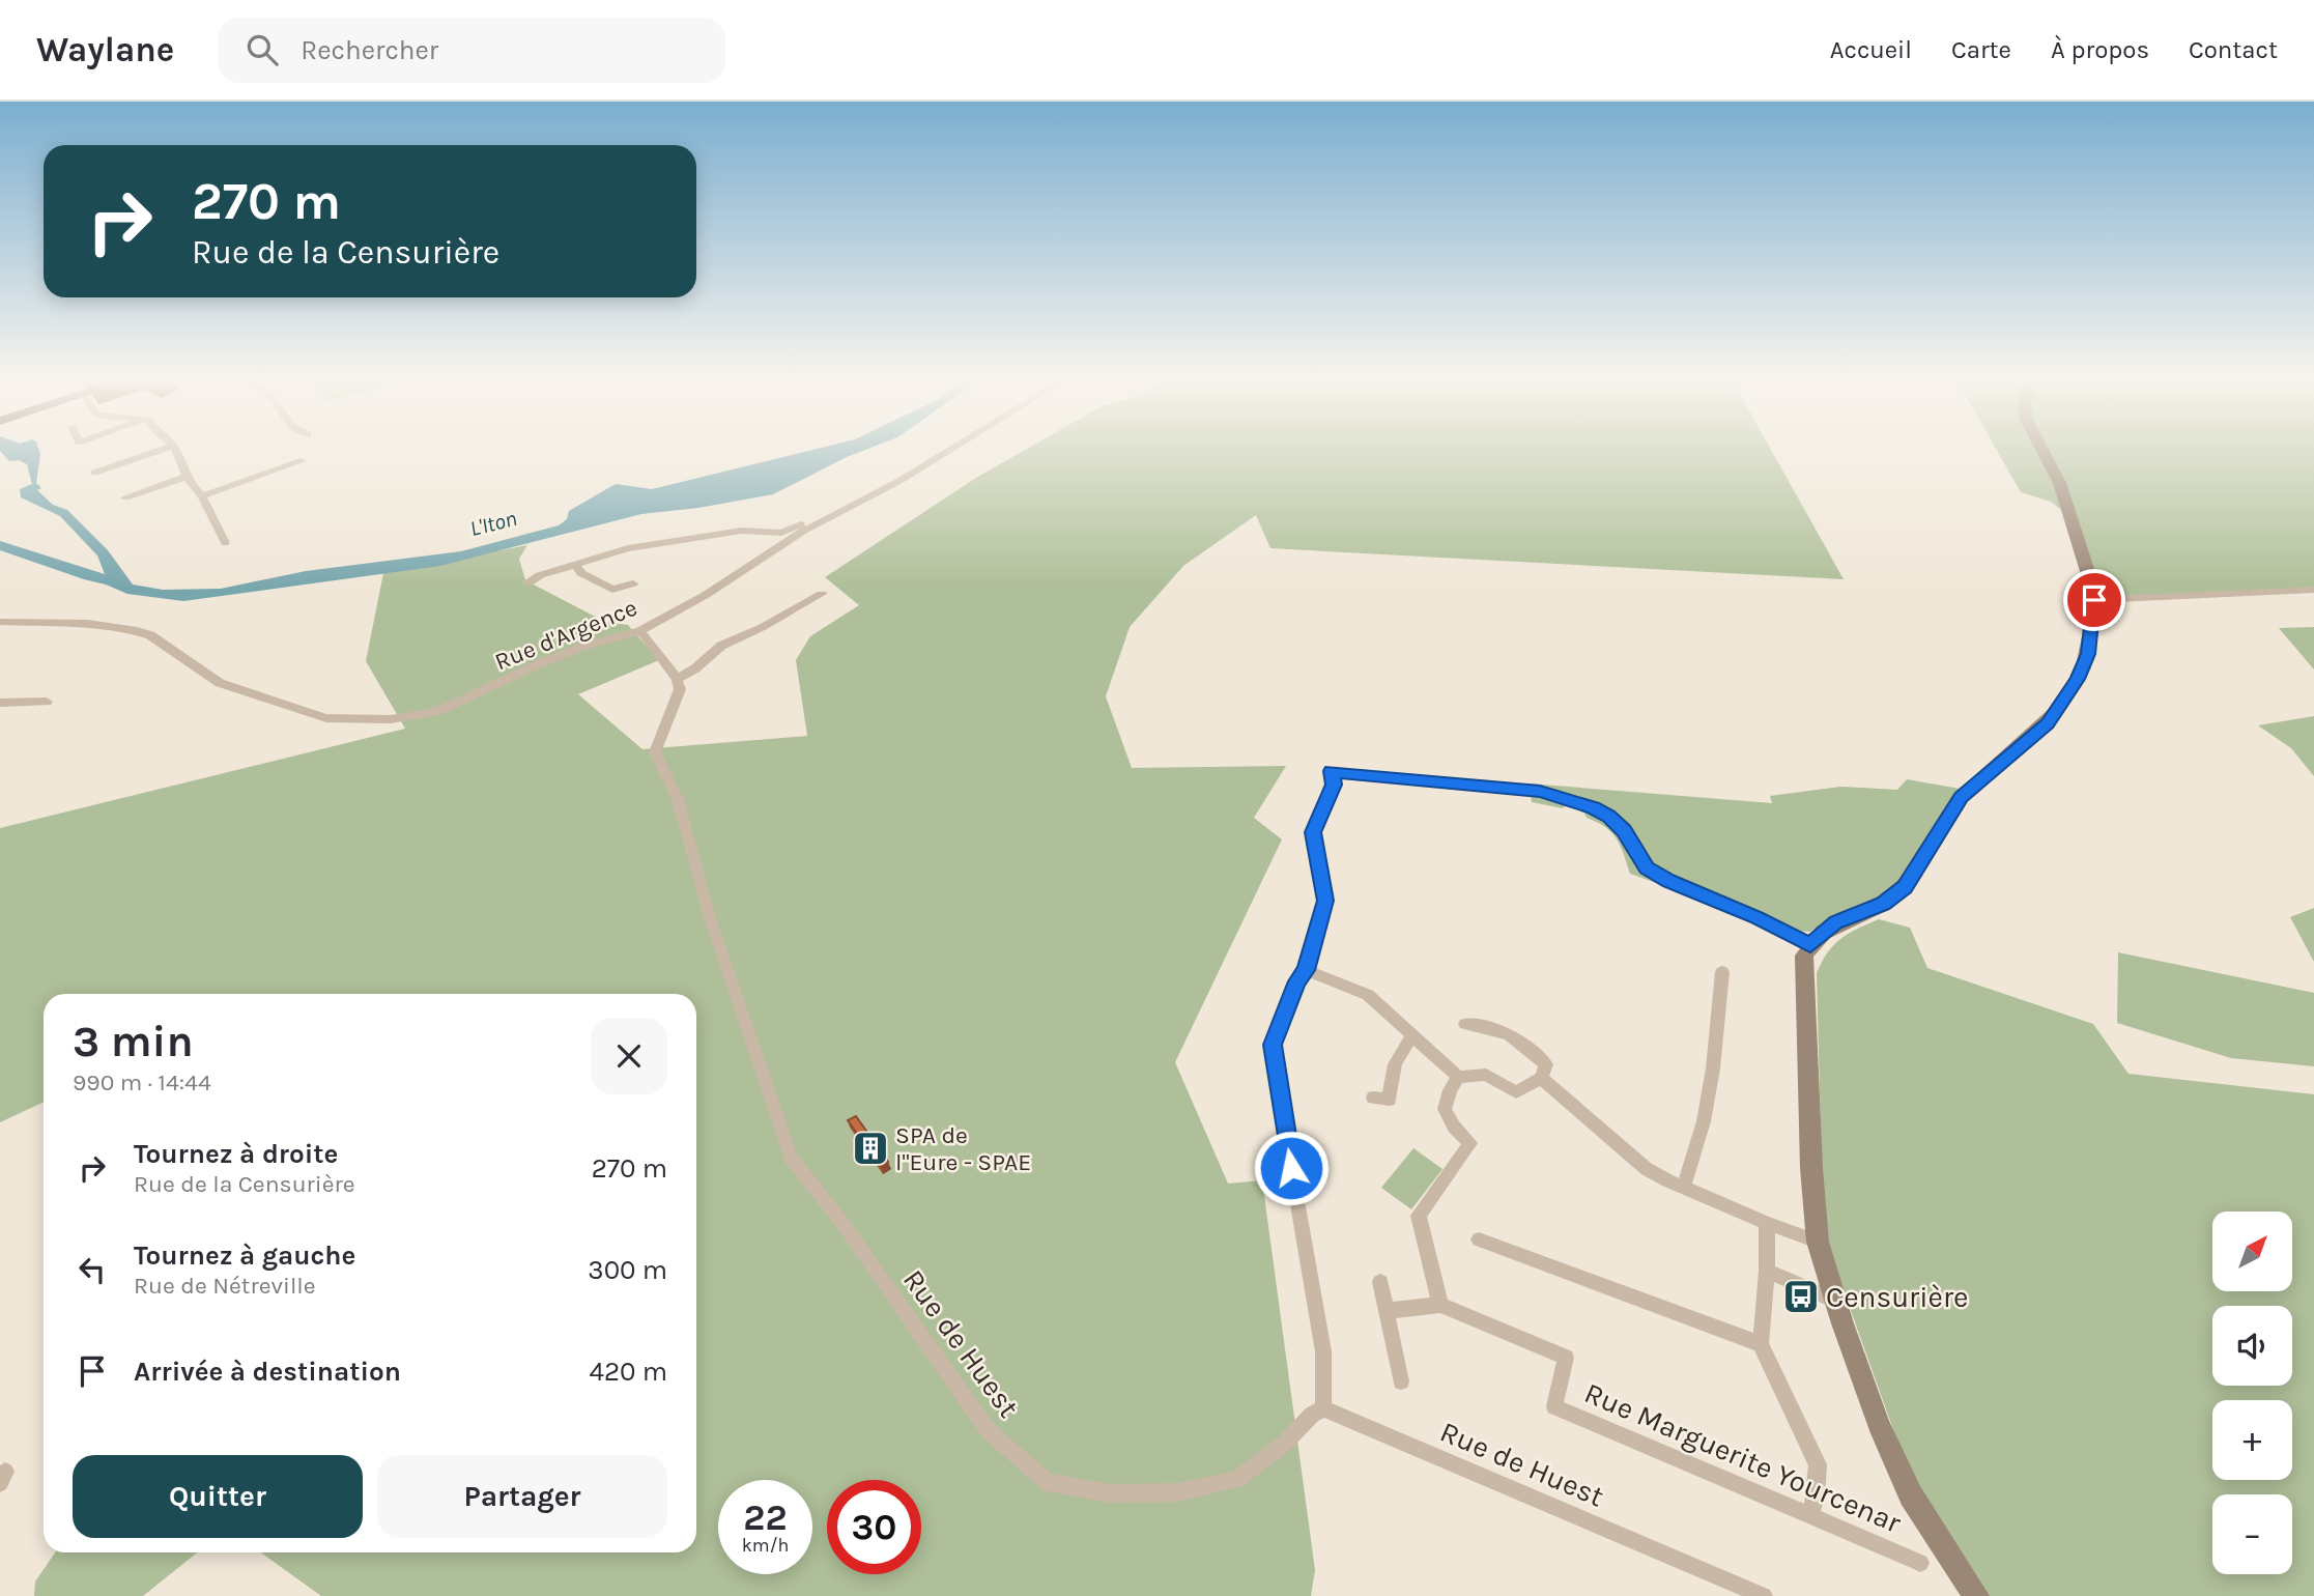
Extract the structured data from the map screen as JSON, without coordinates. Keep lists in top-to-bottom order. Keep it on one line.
{"streets":{"street":["Rue d'Argence","Rue de Huest","Rue Marguerite Yourcenar"]},"water":["L'Iton"],"places":{"building":["SPA de l\"Eure - SPAE"],"bus stop":["Censurière"]},"north":"top right","page":{"header":"Waylane","search":"Rechercher","nav":["Accueil","Carte","À propos","Contact"],"turn":["270 m","Rue de la Censurière"],"heading":["3 min","990 m · 14:44"],"list":[{"name":"Tournez à droite","note":"Rue de la Censurière","value":"270 m"},{"name":"Tournez à gauche","note":"Rue de Nétreville","value":"300 m"},{"name":"Arrivée à destination","value":"420 m"}],"map_buttons":["+","−"],"buttons":["Quitter","Partager"],"speed":"22 km/h","limit":"30"}}
